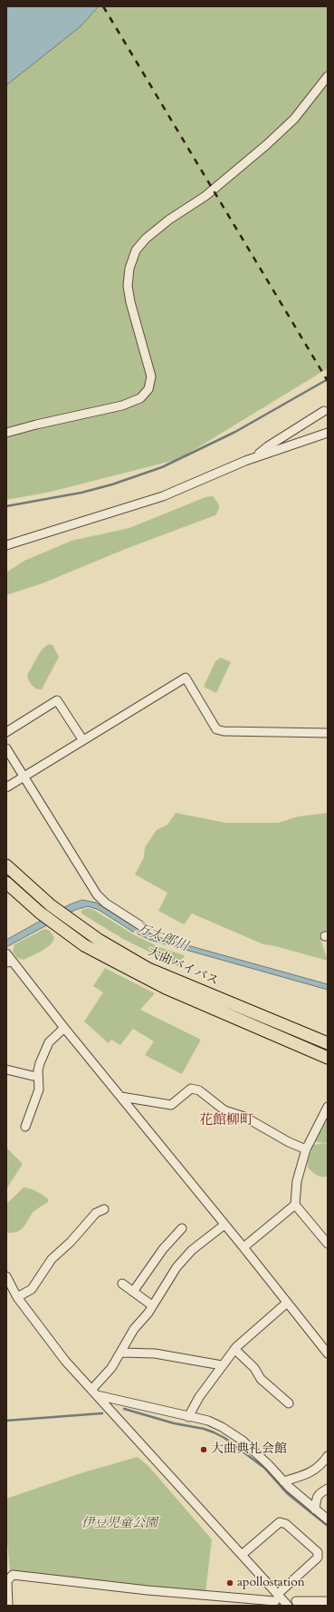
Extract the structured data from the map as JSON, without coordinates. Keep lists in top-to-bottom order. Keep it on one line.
{"streets":{"highway":["大曲バイパス"]},"districts":["花館柳町"],"water":["万太郎川"],"parks":["伊豆児童公園"],"places":["大曲典礼会館","apollostation"]}
